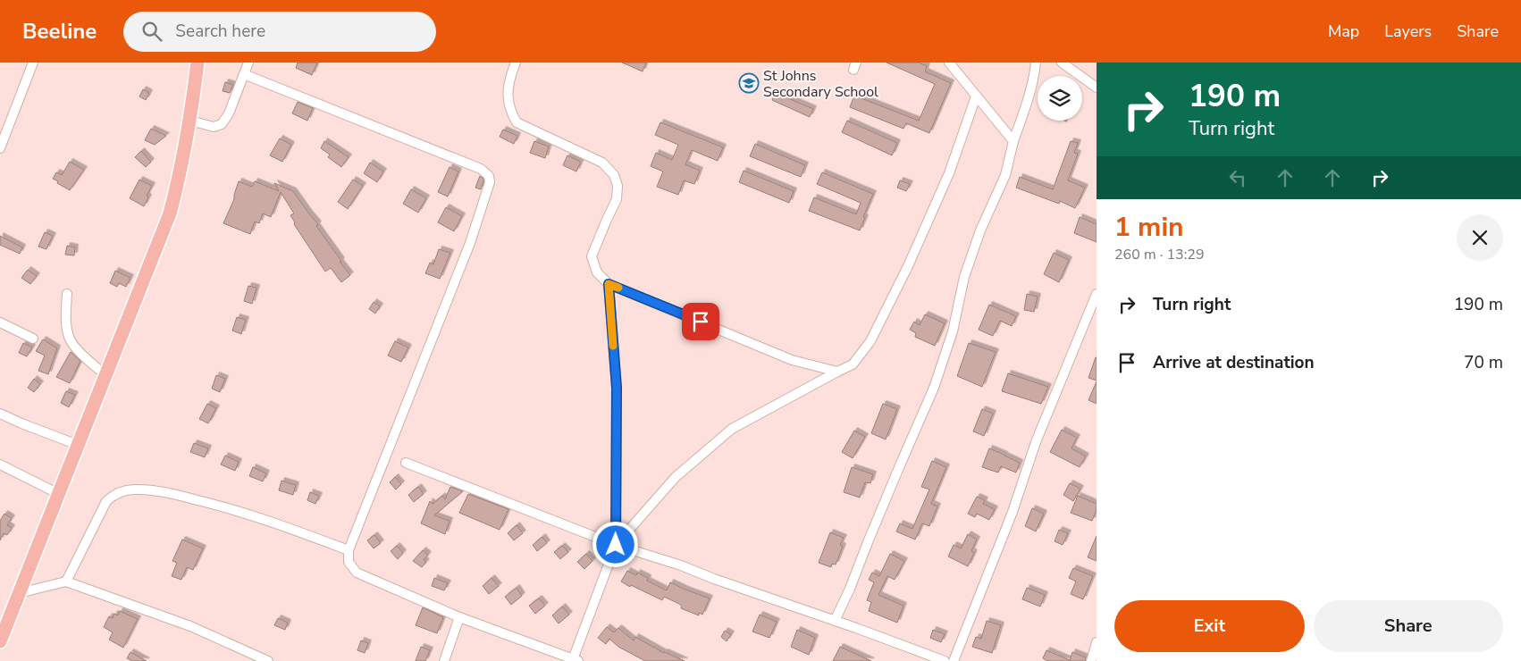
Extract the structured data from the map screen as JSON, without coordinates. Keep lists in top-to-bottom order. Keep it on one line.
{"places":{"school or university":["St Johns Secondary School"]},"page":{"header":"Beeline","search":"Search here","nav":["Map","Layers","Share"],"turn":["190 m","Turn right"],"heading":["1 min","260 m · 13:29"],"list":[{"name":"Turn right","value":"190 m"},{"name":"Arrive at destination","value":"70 m"}],"buttons":["Exit","Share"]}}
